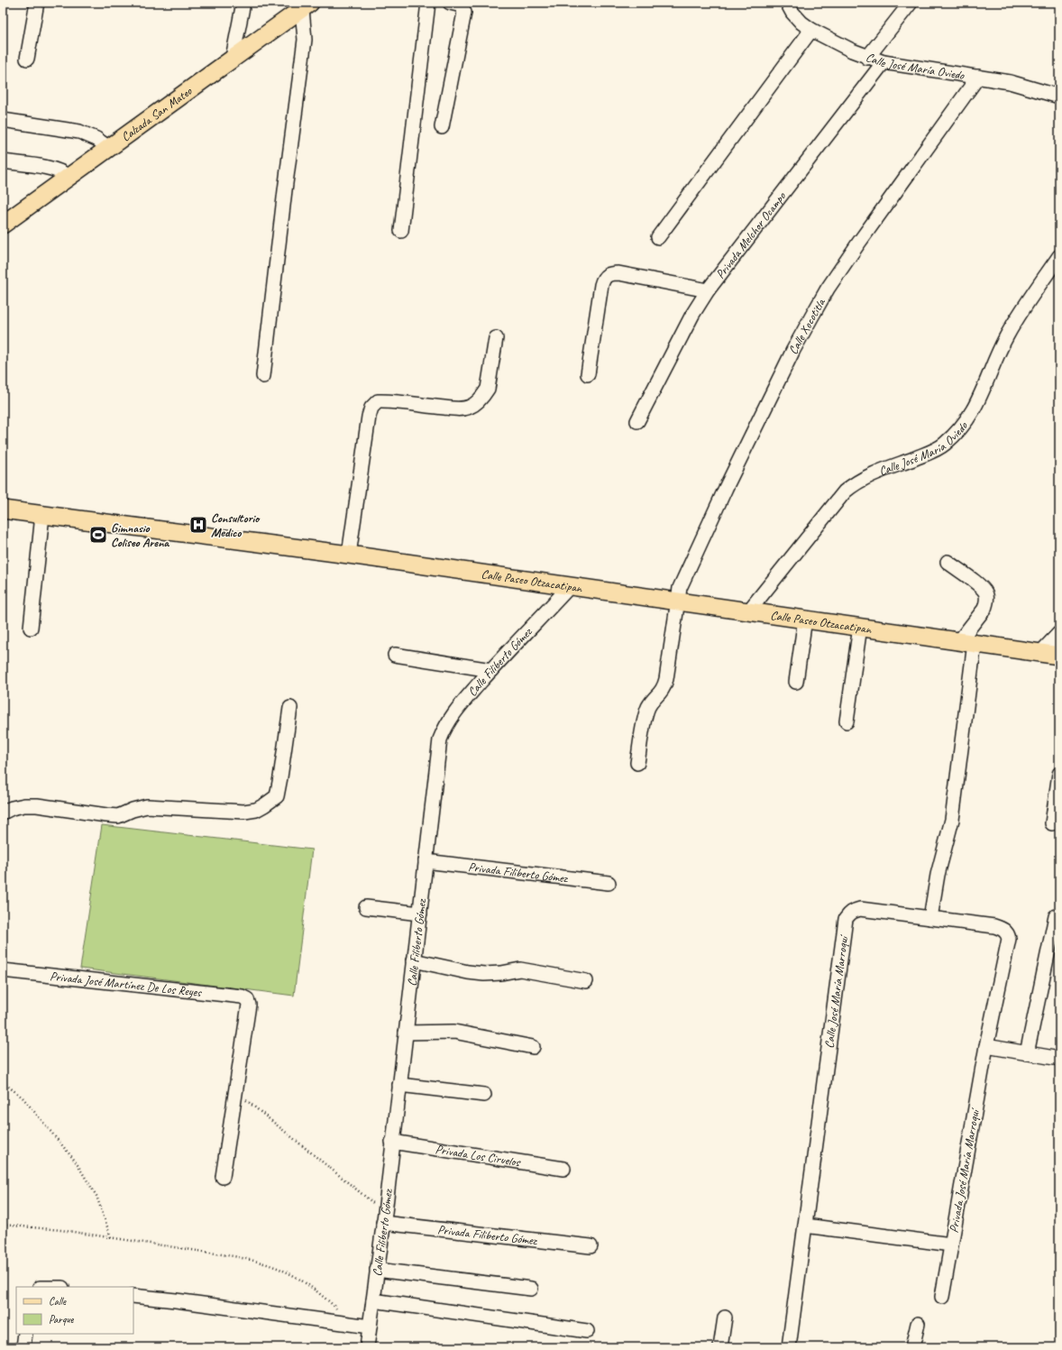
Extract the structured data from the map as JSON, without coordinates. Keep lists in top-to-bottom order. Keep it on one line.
{"streets":{"main road":["Calzada San Mateo","Calle Paseo Otzacatipan"],"street":["Calle José María Oviedo","Privada Melchor Ocampo","Calle Xocotitla","Calle Filiberto Gómez","Privada Filiberto Gómez","Privada José Martínez De Los Reyes","Calle José María Marroquí","Privada Los Ciruelos","Privada José María Marroquí"]},"crossings":[["Calle José María Oviedo","Privada Melchor Ocampo"],["Calle José María Oviedo","Calle Xocotitla"],["Calle José María Oviedo","Calle Paseo Otzacatipan"],["Calle Xocotitla","Calle Paseo Otzacatipan"],["Calle Paseo Otzacatipan","Calle Filiberto Gómez"],["Calle Filiberto Gómez","Privada Filiberto Gómez"],["Calle Filiberto Gómez","Privada Los Ciruelos"],["Calle José María Marroquí","Privada José María Marroquí"]],"places":{"hospital":["Consultorio Medico"],"sports":["Gimnasio Coliseo Arena"]},"legend":["Calle","Parque"]}
